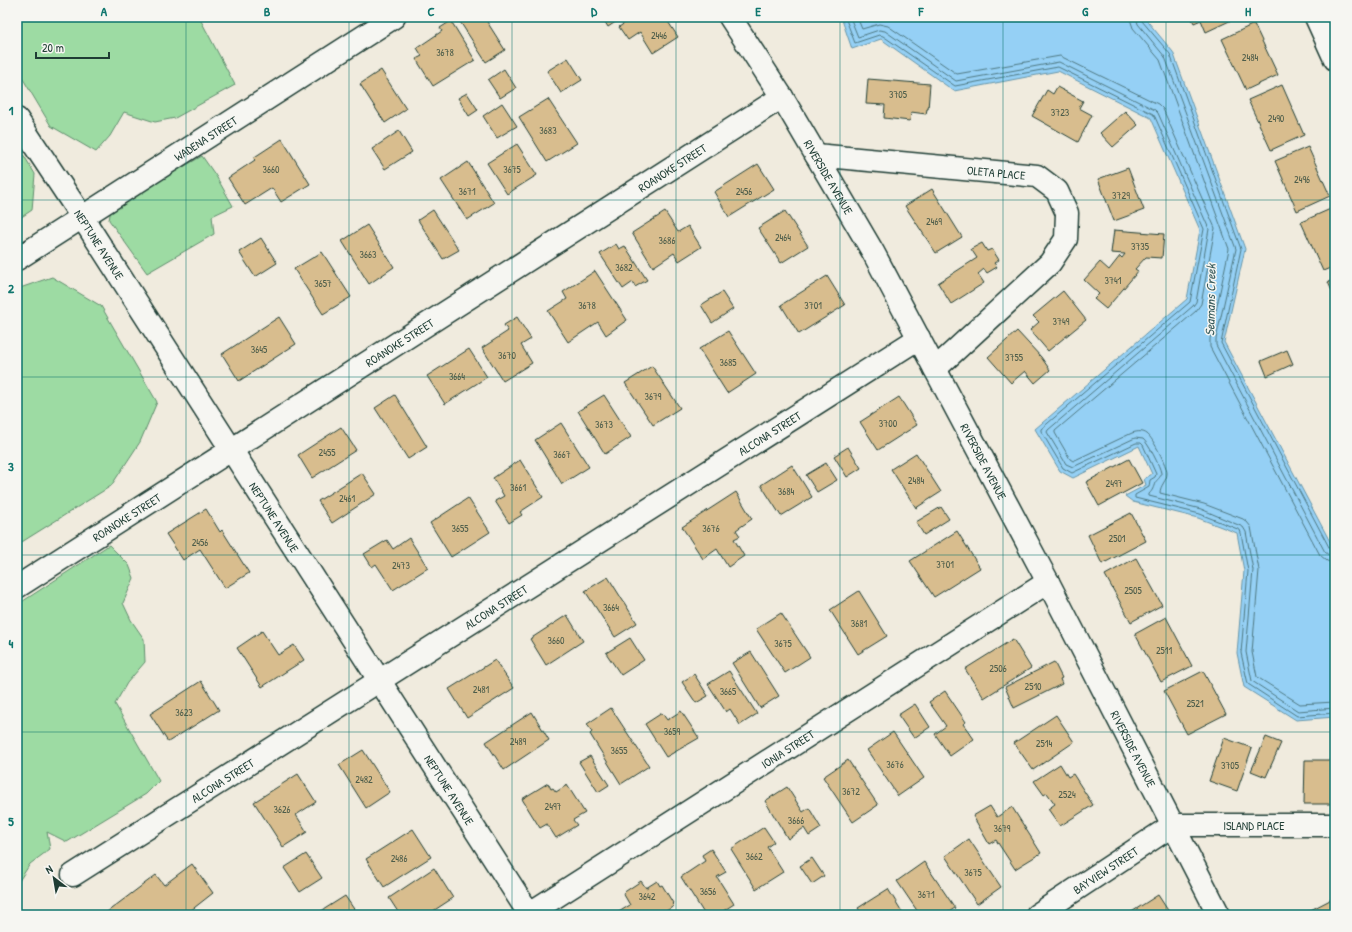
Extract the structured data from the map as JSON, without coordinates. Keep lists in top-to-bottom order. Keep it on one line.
{"streets":{"street":["WADENA STREET","ROANOKE STREET","OLETA PLACE","RIVERSIDE AVENUE","NEPTUNE AVENUE","ALCONA STREET","IONIA STREET","ISLAND PLACE","BAYVIEW STREET"]},"crossings":[["WADENA STREET","NEPTUNE AVENUE"],["ROANOKE STREET","RIVERSIDE AVENUE"],["ROANOKE STREET","NEPTUNE AVENUE"],["OLETA PLACE","RIVERSIDE AVENUE"],["RIVERSIDE AVENUE","ALCONA STREET"],["RIVERSIDE AVENUE","IONIA STREET"],["RIVERSIDE AVENUE","ISLAND PLACE"],["RIVERSIDE AVENUE","BAYVIEW STREET"],["NEPTUNE AVENUE","ALCONA STREET"],["NEPTUNE AVENUE","IONIA STREET"],["ISLAND PLACE","BAYVIEW STREET"]],"water":["Seamans Creek"],"house_numbers":["2446","3678","2484","3705","3723","2490","3683","3660","3675","2496","3671","2456","3729","2469","2464","3686","3735","3663","3682","3741","3657","3678","3701","3749","3645","3670","3755","3685","3664","3679","3700","3673","2455","3667","2484","2497","3661","3684","2461","3655","3676","2501","2456","3701","2473","2505","3664","3681","3660","3675","2511","2506","2510","2481","3665","2521","3623","3659","2489","2514","3655","3676","3705","2482","3672","2524","2497","3626","3666","3679","3662","2486","3675","3656","3671","3642"],"scale_bar":"20 m","north":"top left","grid":{"columns":["A","B","C","D","E","F","G","H"],"rows":["1","2","3","4","5"]}}
